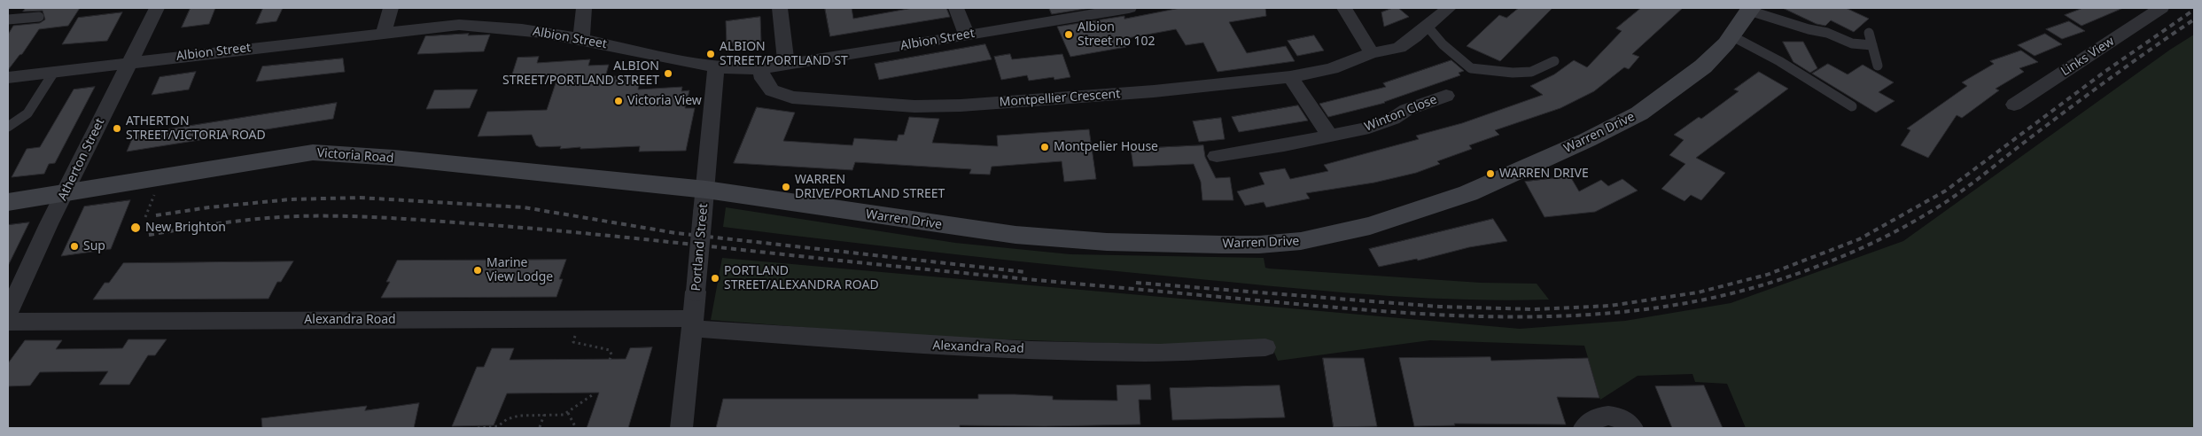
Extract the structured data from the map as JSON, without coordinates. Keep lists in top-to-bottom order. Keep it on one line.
{"streets":{"street":["Albion Street","Links View","Montpellier Crescent","Winton Close","Warren Drive","Victoria Road","Atherton Street","Portland Street","Alexandra Road"]},"crossings":[["Albion Street","Montpellier Crescent"],["Albion Street","Atherton Street"],["Albion Street","Portland Street"],["Warren Drive","Victoria Road"],["Warren Drive","Portland Street"],["Victoria Road","Atherton Street"],["Victoria Road","Portland Street"],["Portland Street","Alexandra Road"]],"places":["Albion Street no 102","ALBION STREET/PORTLAND ST","ALBION STREET/PORTLAND STREET","Victoria View","ATHERTON STREET/VICTORIA ROAD","Montpelier House","WARREN DRIVE","WARREN DRIVE/PORTLAND STREET","New Brighton","Sup","Marine View Lodge","PORTLAND STREET/ALEXANDRA ROAD"]}
